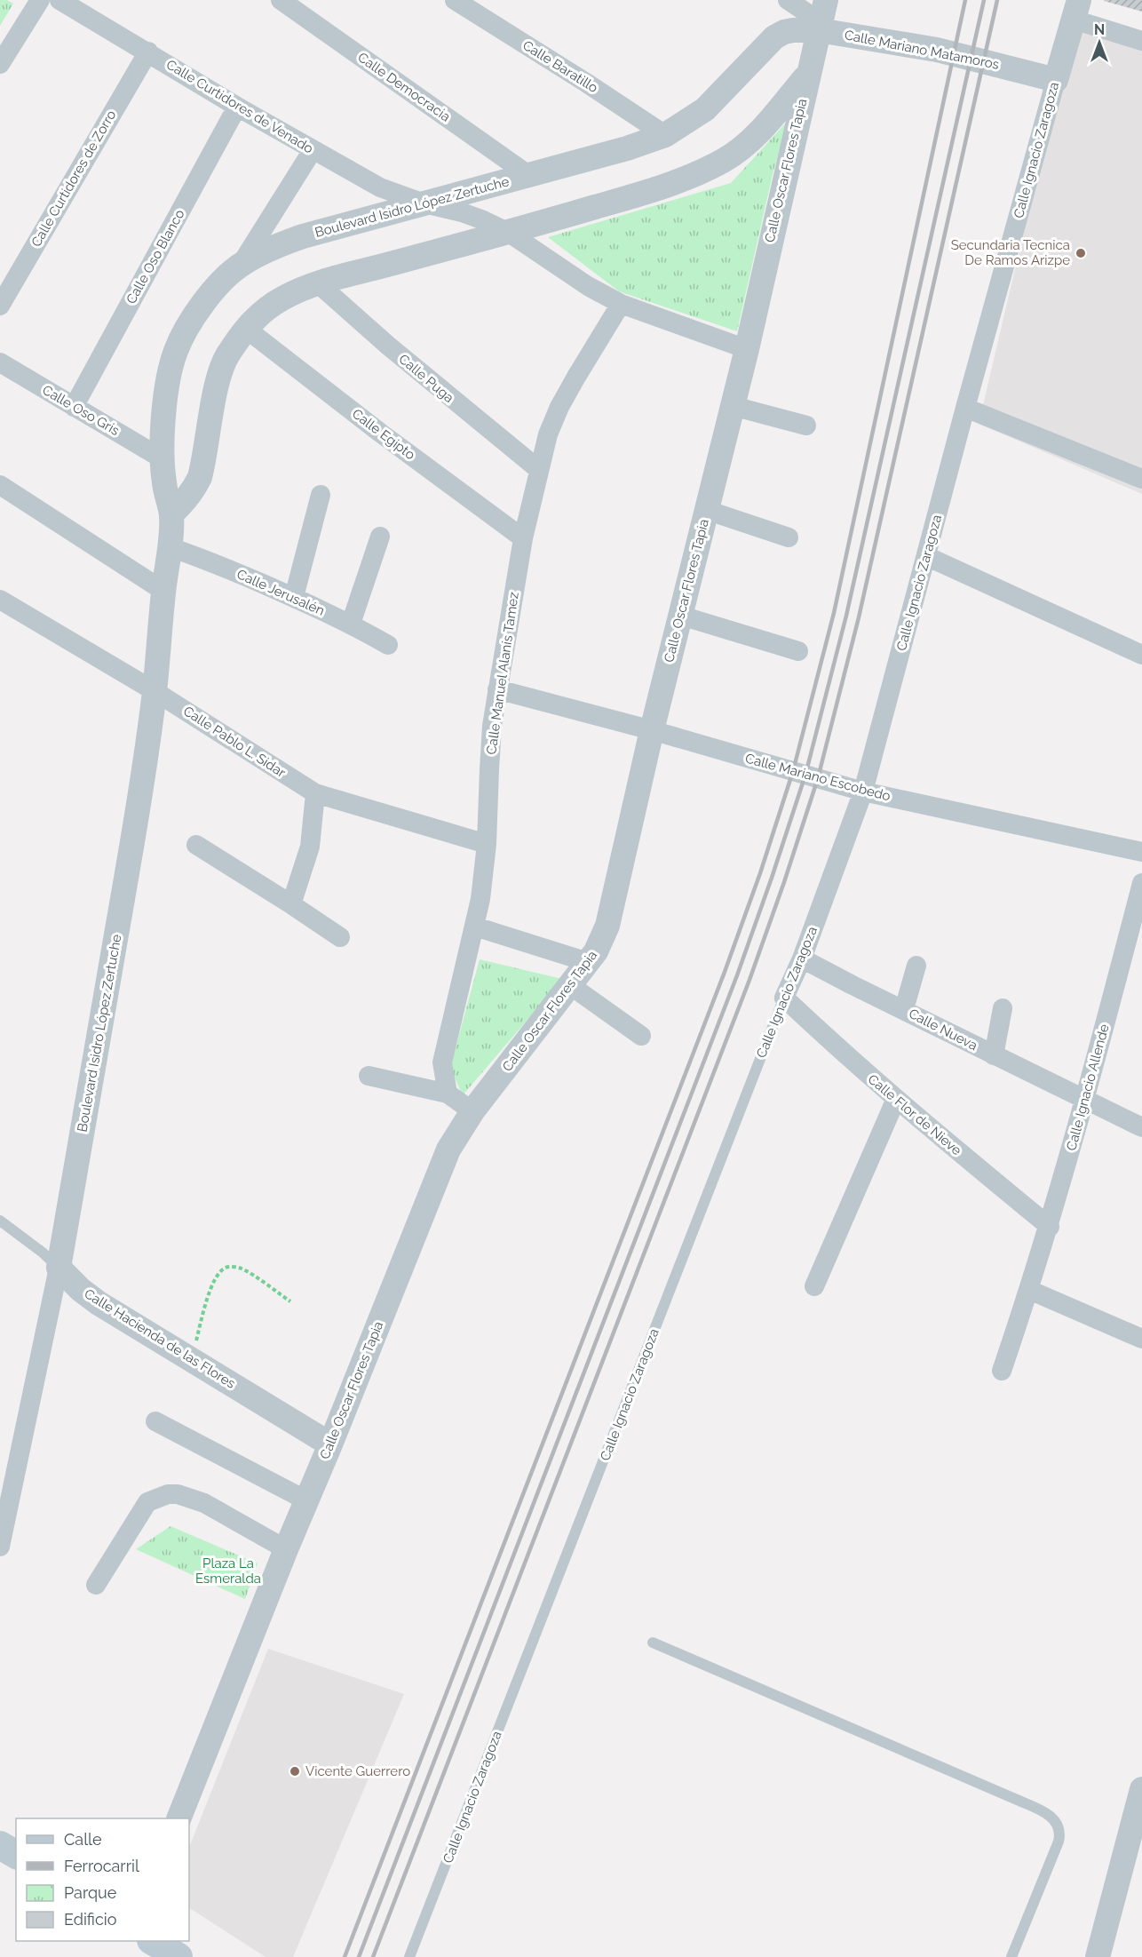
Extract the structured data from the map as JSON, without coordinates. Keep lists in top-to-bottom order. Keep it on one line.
{"streets":{"street":["Calle Mariano Matamoros","Calle Baratillo","Calle Democracia","Calle Curtidores de Venado","Calle Ignacio Zaragoza","Calle Oscar Flores Tapia","Calle Curtidores de Zorro","Boulevard Isidro López Zertuche","Calle Oso Blanco","Calle Puga","Calle Oso Gris","Calle Egipto","Calle Jerusalén","Calle Manuel Alanís Tamez","Calle Pablo L. Sidar","Calle Mariano Escobedo","Calle Nueva","Calle Ignacio Allende","Calle Flor de Nieve","Calle Hacienda de las Flores"]},"crossings":[["Calle Mariano Matamoros","Calle Ignacio Zaragoza"],["Calle Mariano Matamoros","Calle Oscar Flores Tapia"],["Calle Mariano Matamoros","Boulevard Isidro López Zertuche"],["Calle Baratillo","Boulevard Isidro López Zertuche"],["Calle Democracia","Boulevard Isidro López Zertuche"],["Calle Curtidores de Venado","Calle Oscar Flores Tapia"],["Calle Curtidores de Venado","Calle Curtidores de Zorro"],["Calle Curtidores de Venado","Boulevard Isidro López Zertuche"],["Calle Curtidores de Venado","Calle Oso Blanco"],["Calle Curtidores de Venado","Calle Manuel Alanís Tamez"],["Calle Ignacio Zaragoza","Calle Mariano Escobedo"],["Calle Ignacio Zaragoza","Calle Nueva"],["Calle Ignacio Zaragoza","Calle Flor de Nieve"],["Calle Oscar Flores Tapia","Boulevard Isidro López Zertuche"],["Calle Oscar Flores Tapia","Calle Mariano Escobedo"],["Calle Oscar Flores Tapia","Calle Hacienda de las Flores"],["Boulevard Isidro López Zertuche","Calle Oso Gris"],["Boulevard Isidro López Zertuche","Calle Jerusalén"],["Boulevard Isidro López Zertuche","Calle Pablo L. Sidar"],["Boulevard Isidro López Zertuche","Calle Hacienda de las Flores"],["Calle Oso Blanco","Calle Oso Gris"],["Calle Puga","Calle Manuel Alanís Tamez"],["Calle Egipto","Calle Manuel Alanís Tamez"],["Calle Manuel Alanís Tamez","Calle Pablo L. Sidar"],["Calle Manuel Alanís Tamez","Calle Mariano Escobedo"],["Calle Nueva","Calle Ignacio Allende"],["Calle Ignacio Allende","Calle Flor de Nieve"]],"parks":["Plaza La Esmeralda"],"places":["Secundaria Tecnica De Ramos Arizpe","Vicente Guerrero"],"legend":["Calle","Ferrocarril","Parque","Edificio"],"north":"top"}
